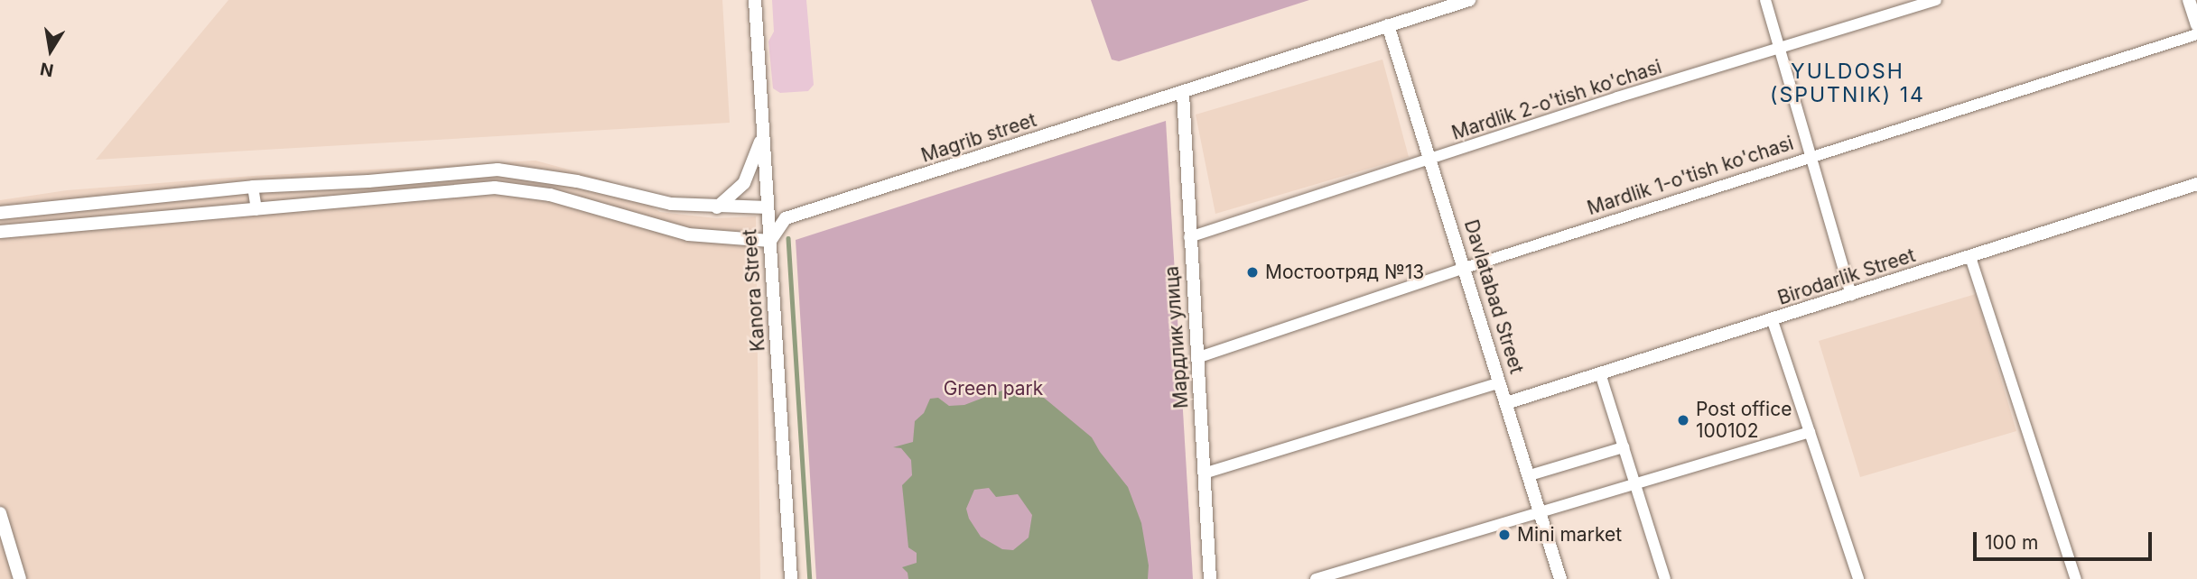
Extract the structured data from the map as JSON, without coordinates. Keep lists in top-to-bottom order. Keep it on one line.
{"streets":{"street":["Mardlik 2-o'tish ko'chasi","Magrib street","Mardlik 1-o'tish ko'chasi","Birodarlik Street","Kanora Street","Davlatabad Street","Мардлик улица"]},"crossings":[["Mardlik 2-o'tish ko'chasi","Davlatabad Street"],["Mardlik 2-o'tish ko'chasi","Мардлик улица"],["Magrib street","Davlatabad Street"],["Magrib street","Мардлик улица"],["Mardlik 1-o'tish ko'chasi","Davlatabad Street"],["Mardlik 1-o'tish ko'chasi","Мардлик улица"],["Birodarlik Street","Davlatabad Street"]],"districts":["YULDOSH (SPUTNIK) 14"],"parks":["Green park"],"places":["Мостоотряд №13","Post office 100102","Mini market"],"scale_bar":"100 m","north":"bottom"}
